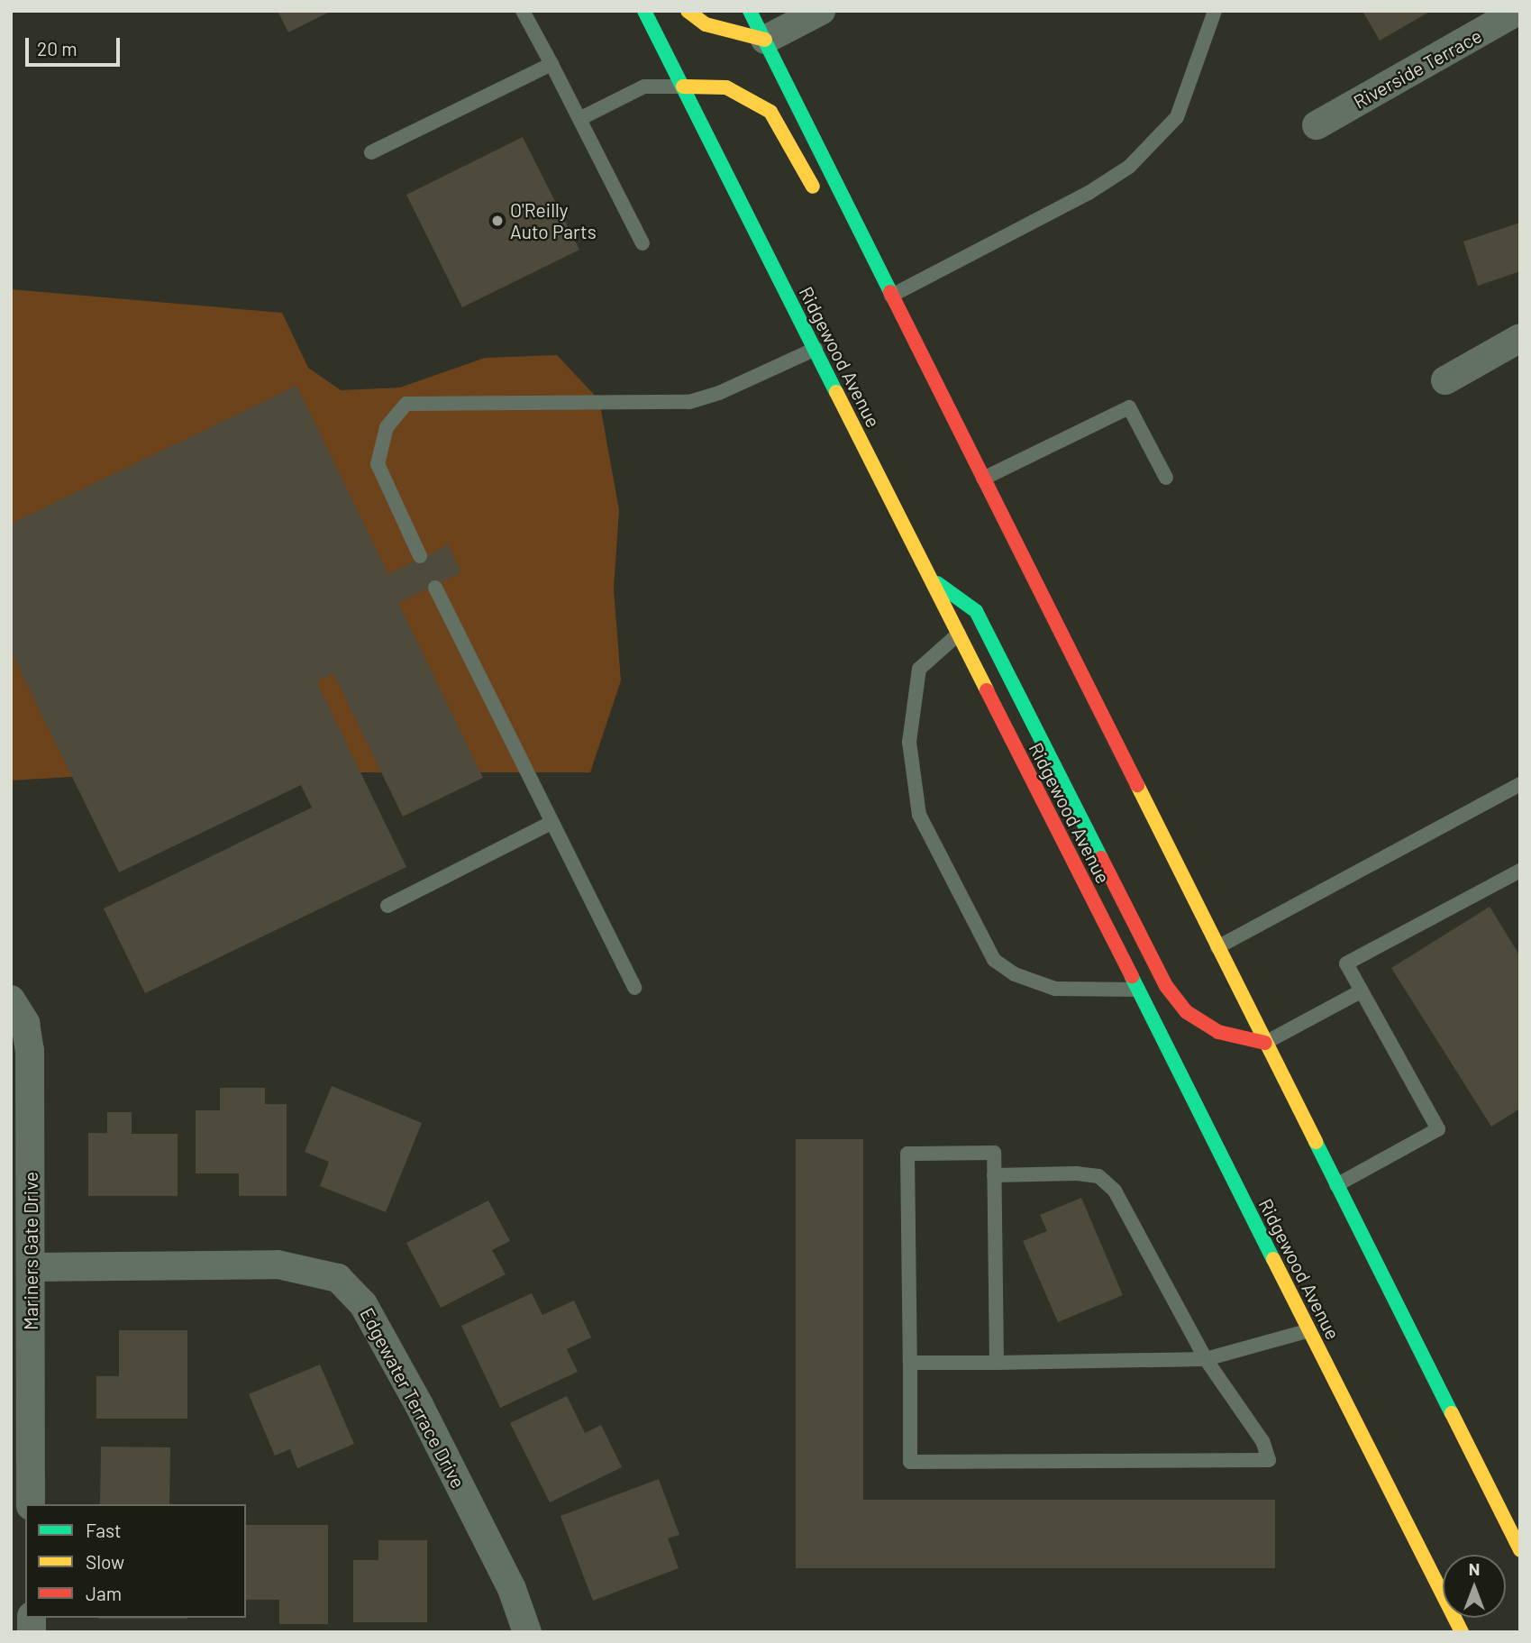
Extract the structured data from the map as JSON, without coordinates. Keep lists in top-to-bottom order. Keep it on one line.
{"streets":{"main road":["Ridgewood Avenue"],"street":["Riverside Terrace","Mariners Gate Drive","Edgewater Terrace Drive"]},"crossings":[["Mariners Gate Drive","Edgewater Terrace Drive"]],"places":["O'Reilly Auto Parts"],"legend":["Fast","Slow","Jam"],"scale_bar":"20 m","north":"top"}
